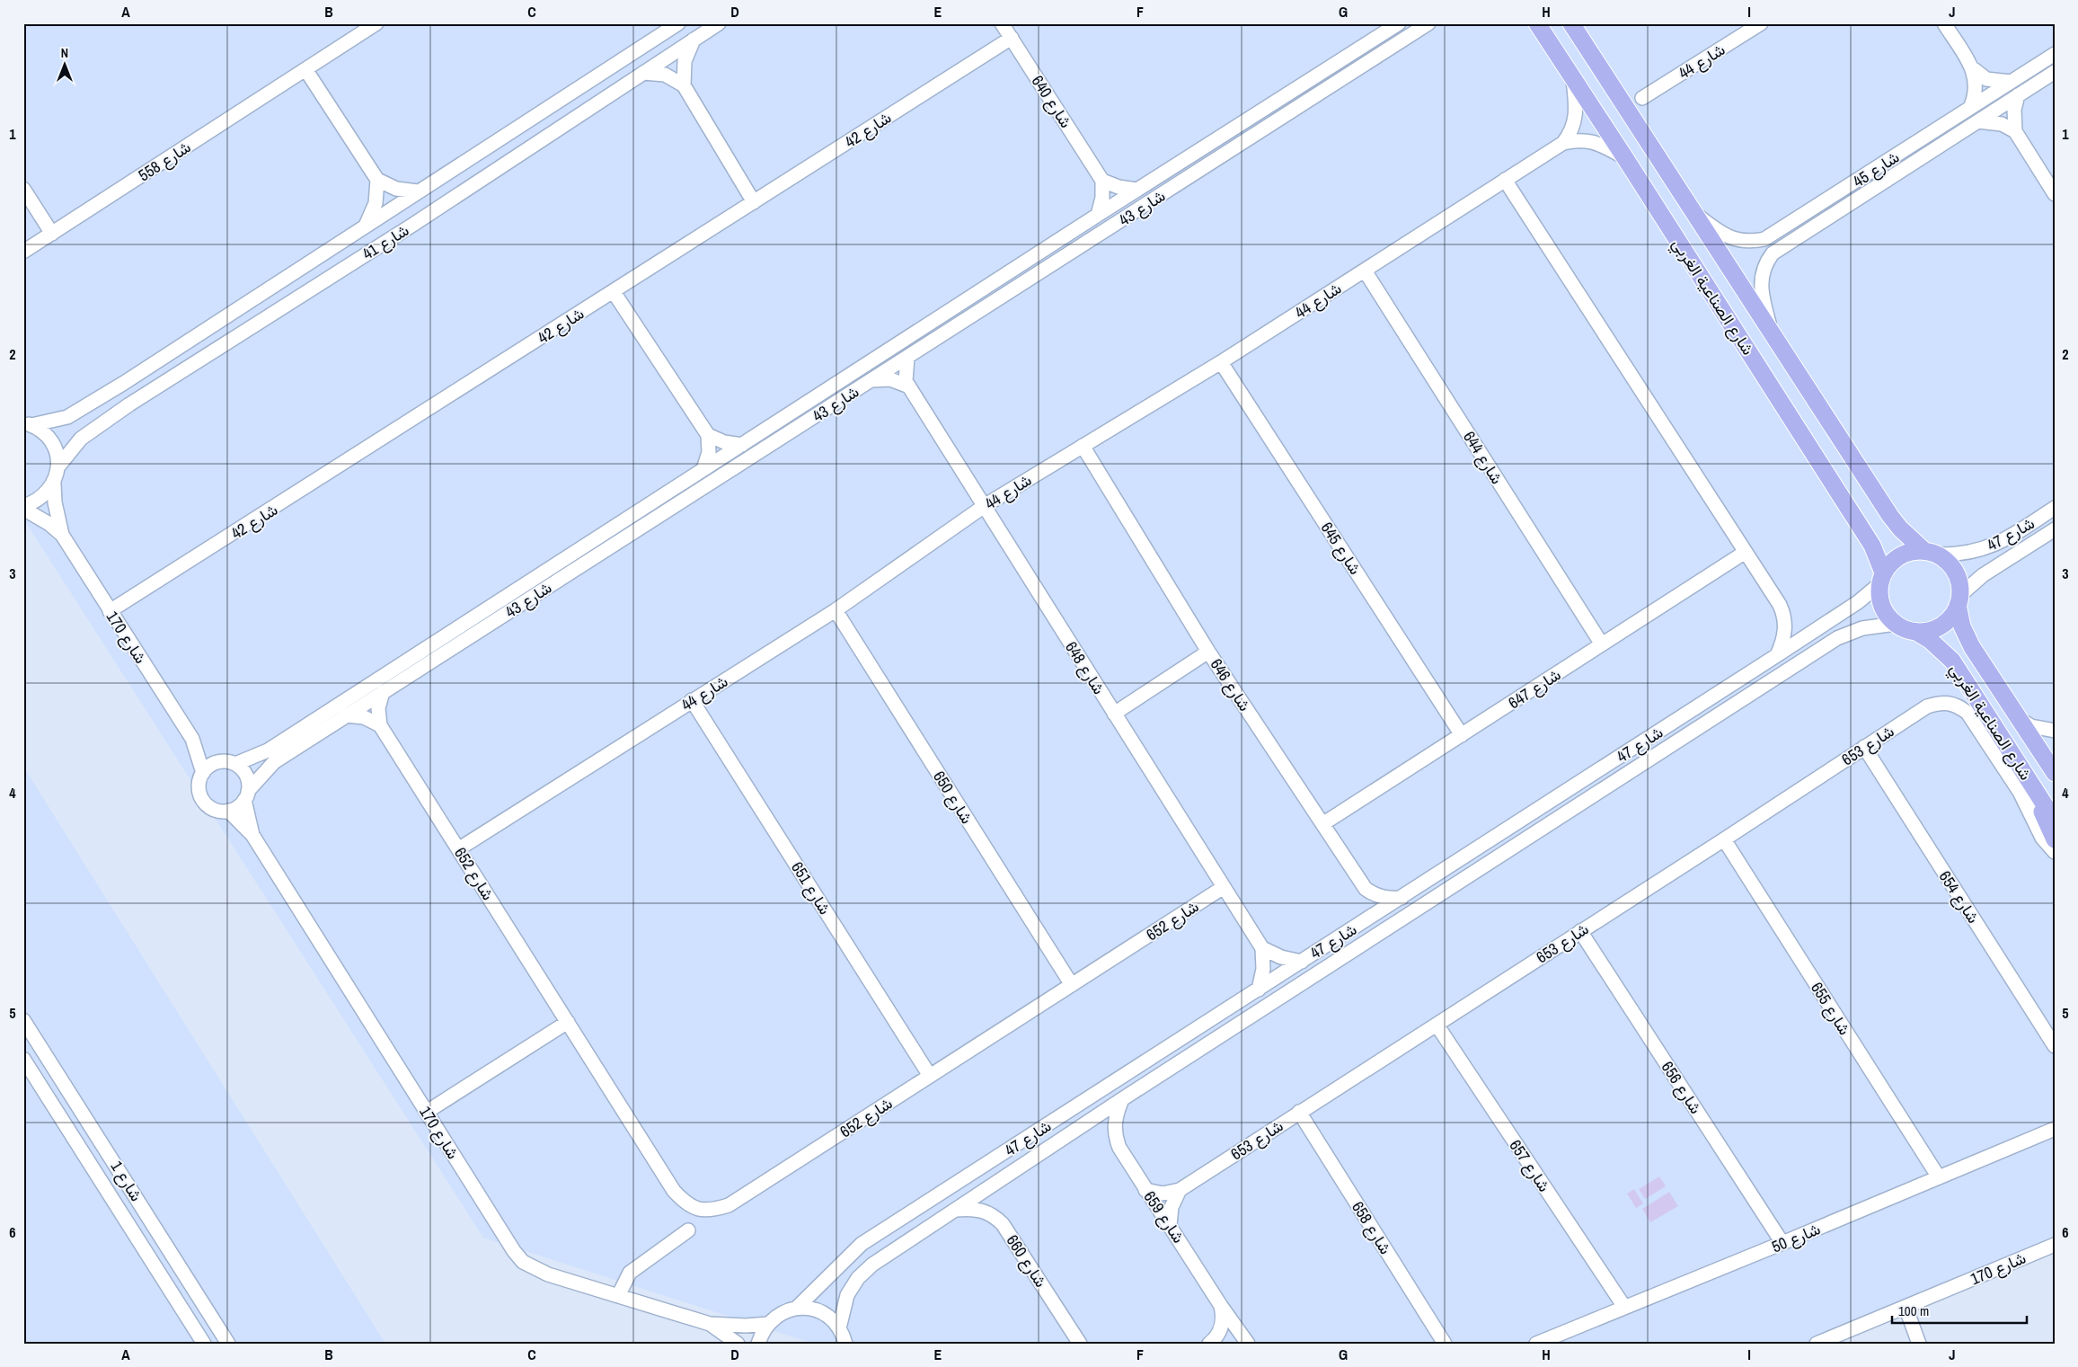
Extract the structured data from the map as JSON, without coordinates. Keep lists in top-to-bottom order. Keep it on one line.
{"streets":{"main road":["شارع الصناعية الغربي"],"street":["شارع 44","شارع 640","شارع 42","شارع 558","شارع 45","شارع 43","شارع 41","شارع 644","شارع 47","شارع 645","شارع 170","شارع 648","شارع 646","شارع 647","شارع 653","شارع 650","شارع 652","شارع 651","شارع 654","شارع 655","شارع 656","شارع 657","شارع 1","شارع 659","شارع 658","شارع 50","شارع 660"]},"crossings":[["شارع 44","شارع الصناعية الغربي"],["شارع 44","شارع 644"],["شارع 44","شارع 645"],["شارع 44","شارع 648"],["شارع 44","شارع 646"],["شارع 44","شارع 650"],["شارع 44","شارع 652"],["شارع 44","شارع 651"],["شارع 640","شارع 42"],["شارع 42","شارع 170"],["شارع 45","شارع الصناعية الغربي"],["شارع 43","شارع 170"],["شارع 43","شارع 648"],["شارع الصناعية الغربي","شارع 47"],["شارع 644","شارع 647"],["شارع 47","شارع 646"],["شارع 47","شارع 659"],["شارع 47","شارع 660"],["شارع 645","شارع 647"],["شارع 648","شارع 652"],["شارع 646","شارع 647"],["شارع 653","شارع 654"],["شارع 653","شارع 655"],["شارع 653","شارع 656"],["شارع 653","شارع 657"],["شارع 653","شارع 659"],["شارع 653","شارع 658"],["شارع 650","شارع 652"],["شارع 652","شارع 651"],["شارع 655","شارع 50"],["شارع 656","شارع 50"],["شارع 657","شارع 50"]],"scale_bar":"100 m","north":"top","grid":{"columns":["A","B","C","D","E","F","G","H","I","J"],"rows":["1","2","3","4","5","6"]}}
